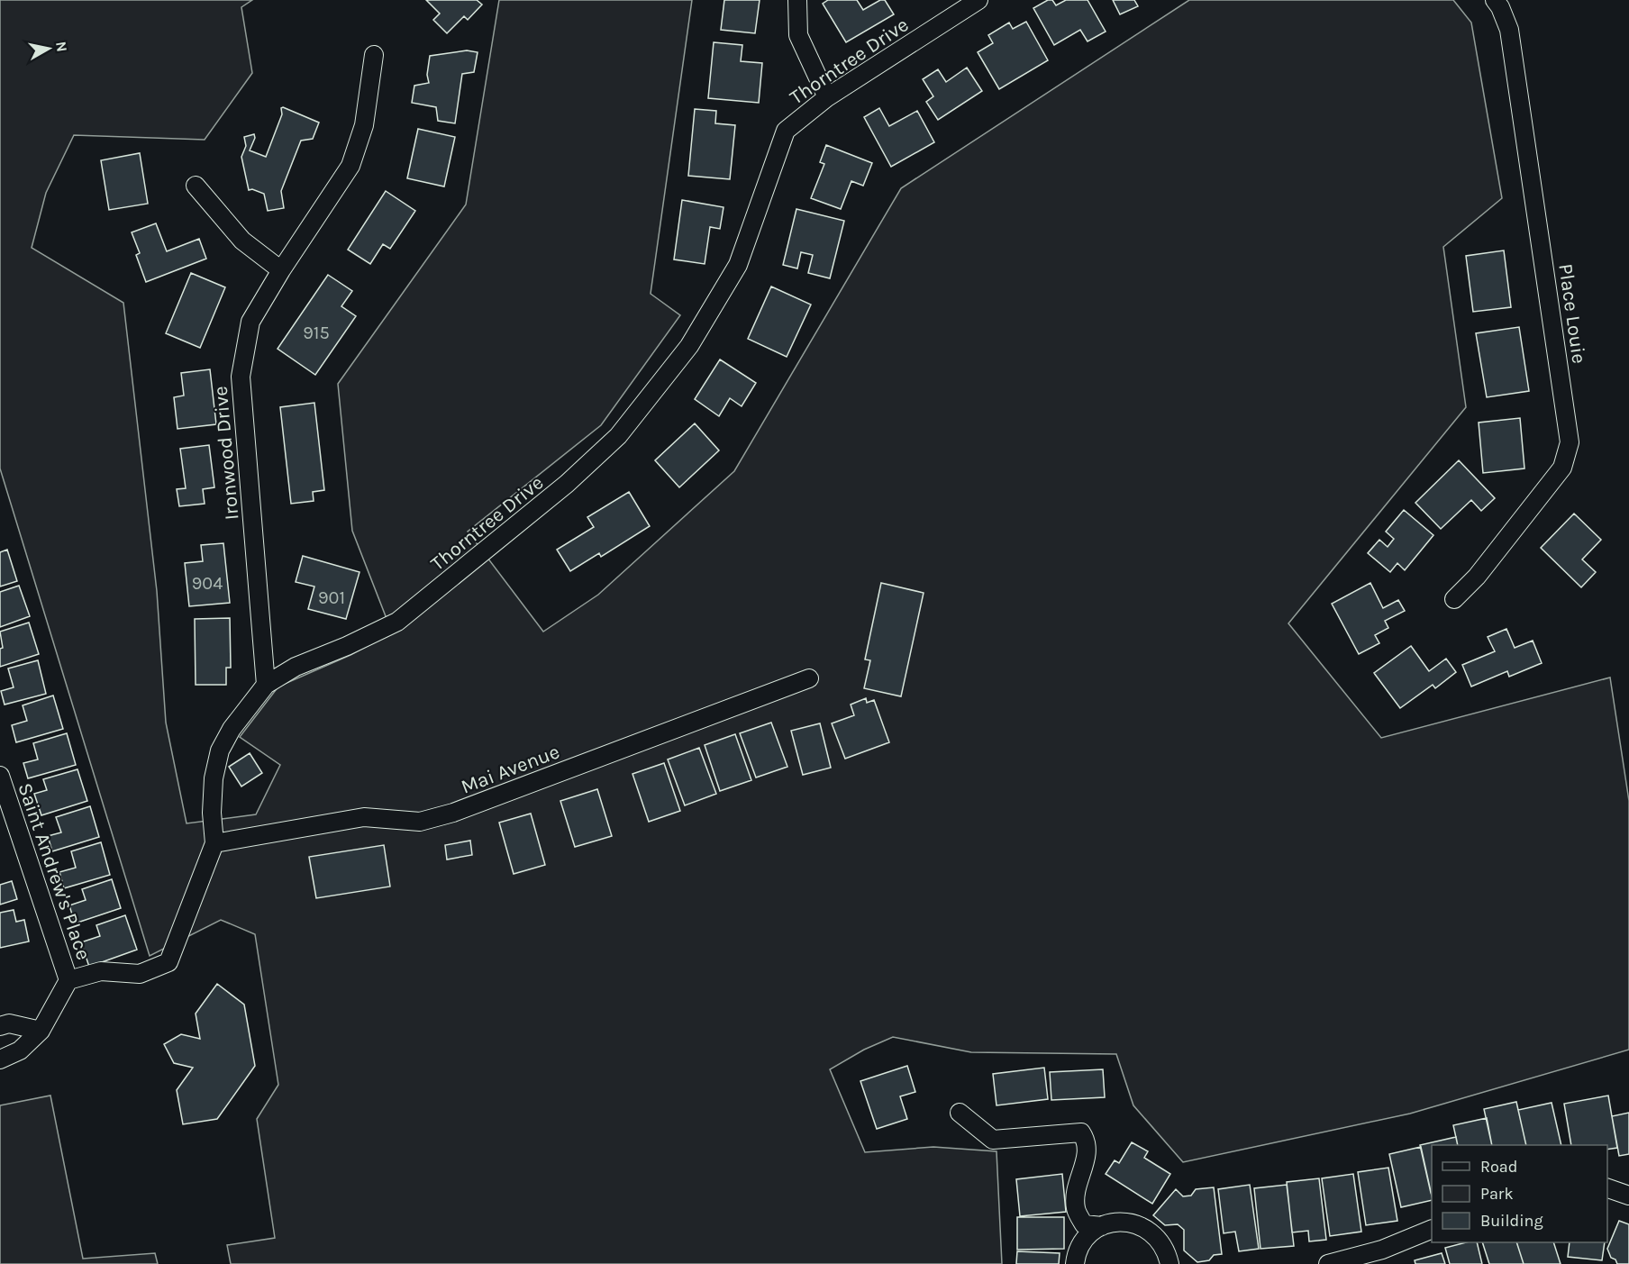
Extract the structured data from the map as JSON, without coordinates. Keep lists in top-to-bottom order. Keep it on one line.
{"streets":{"street":["Thorntree Drive","Place Louie","Ironwood Drive","Mai Avenue","Saint Andrew's Place"]},"crossings":[["Thorntree Drive","Ironwood Drive"],["Thorntree Drive","Mai Avenue"],["Thorntree Drive","Saint Andrew's Place"]],"house_numbers":["915","904","901"],"legend":["Road","Park","Building"],"north":"right"}
